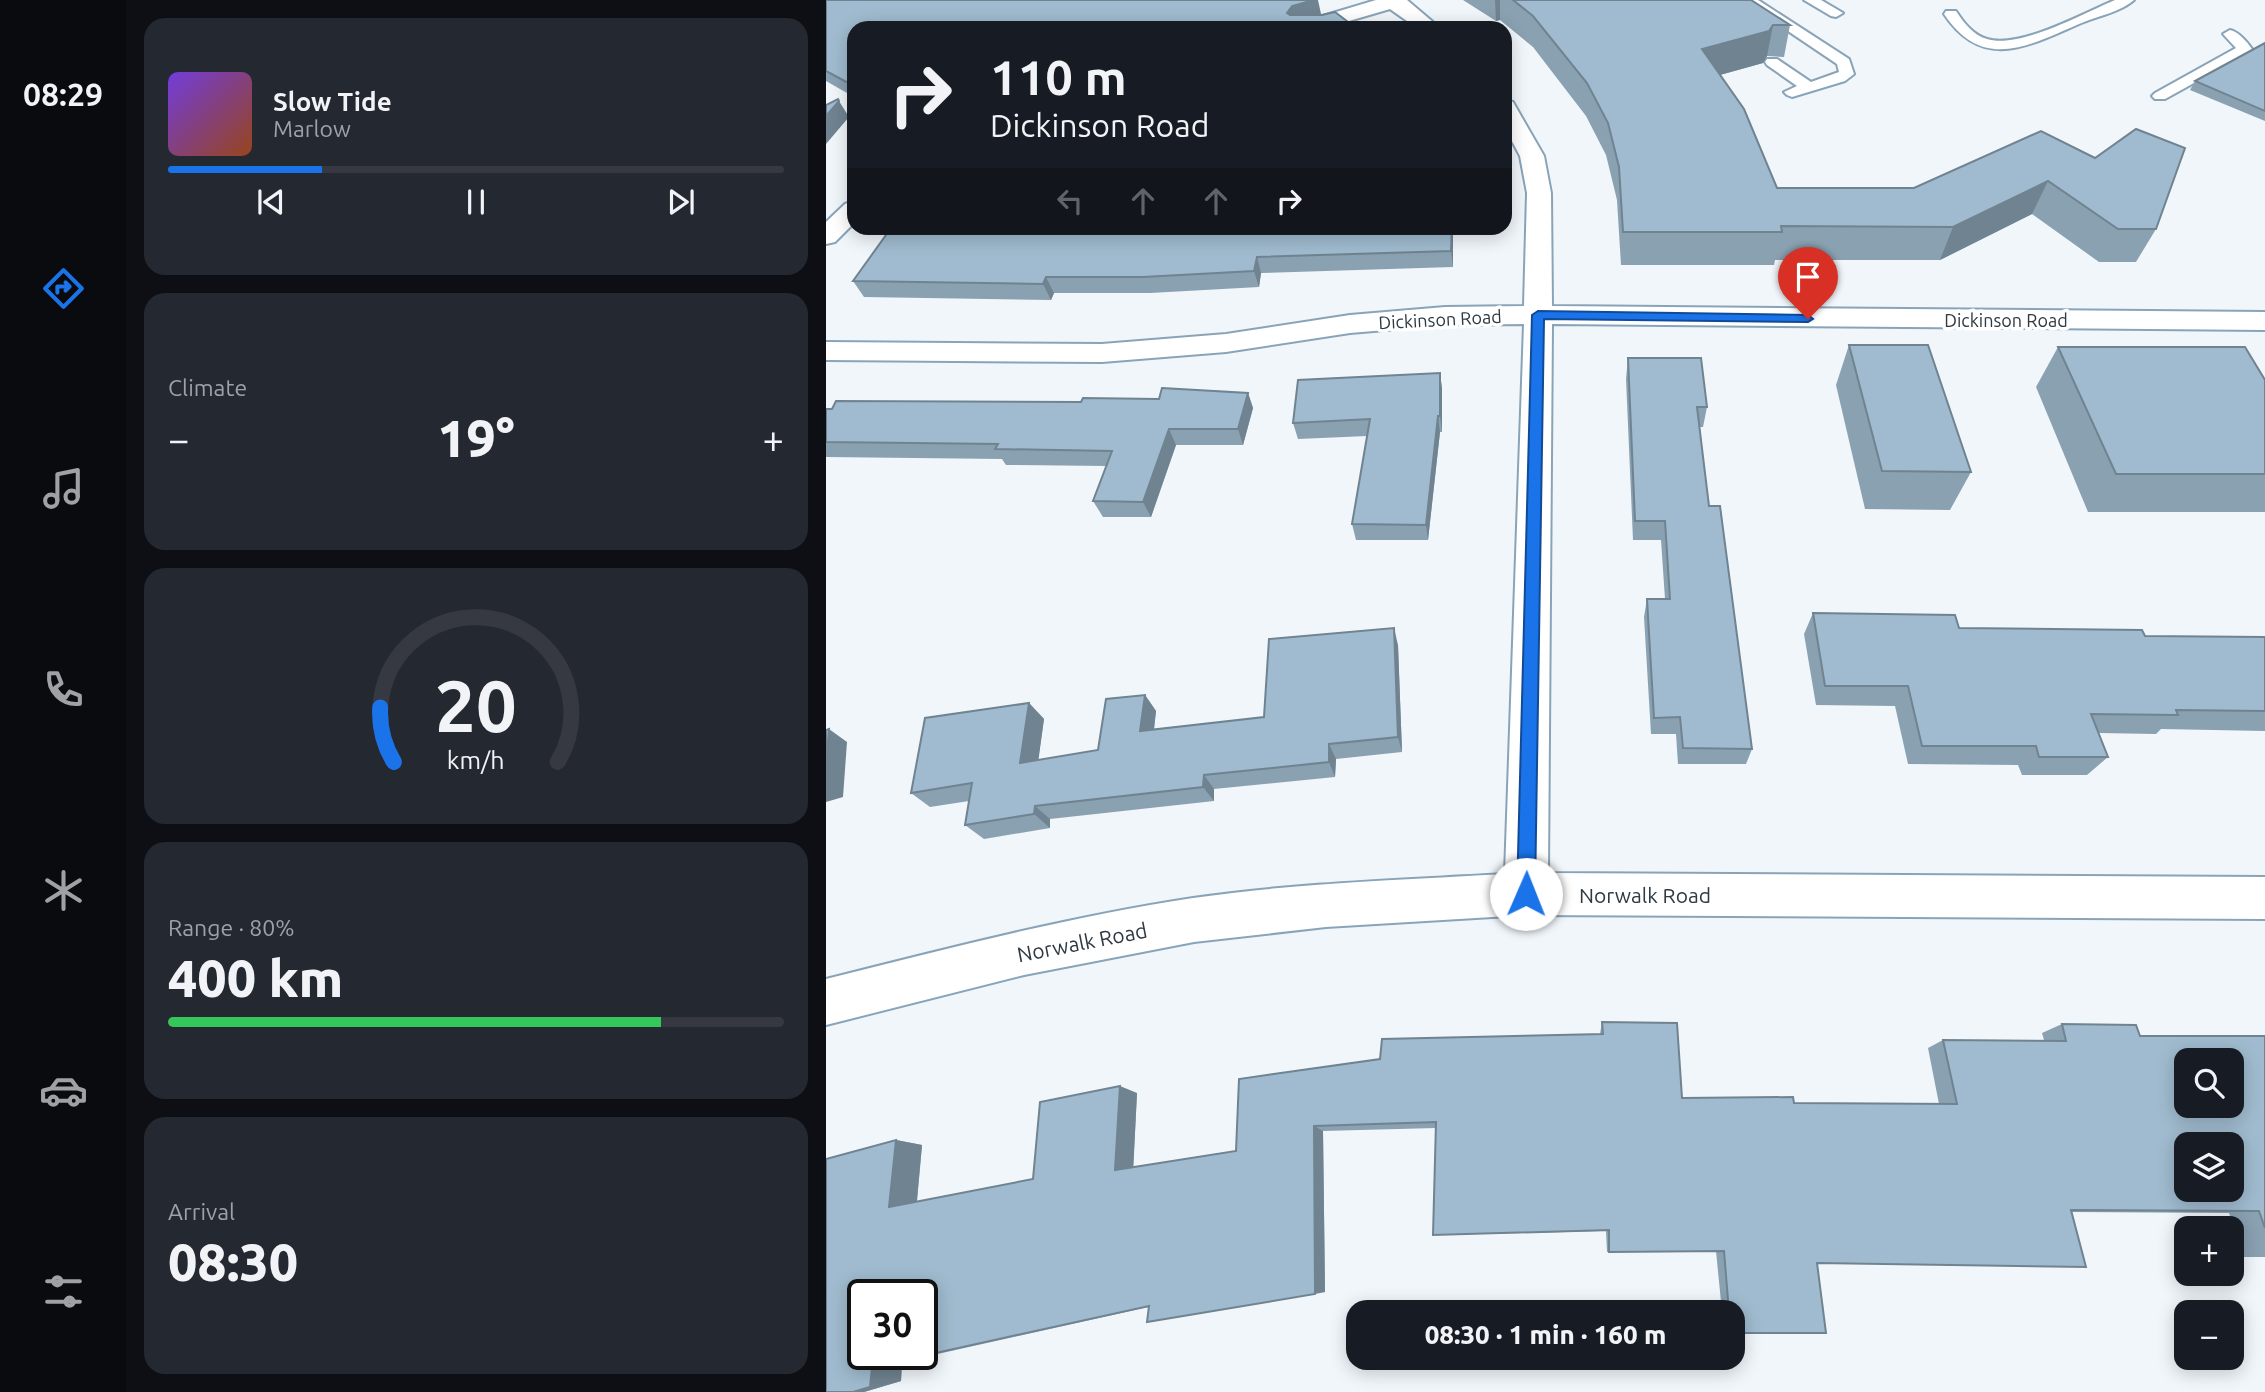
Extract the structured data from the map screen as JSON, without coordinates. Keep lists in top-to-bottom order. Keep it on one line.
{"streets":{"street":["Dickinson Road","Norwalk Road"]},"page":{"tabs":"08:29","turn":["110 m","Dickinson Road"],"song":["Slow Tide","Marlow"],"tile":["Climate",["Range · 80%","400 km"],["Arrival","08:30"]],"heat":["−","19°","+"],"map_buttons":["+","−"],"limit":"30","trip":"08:30 · 1 min · 160 m","gauge":["20","km/h"]}}
